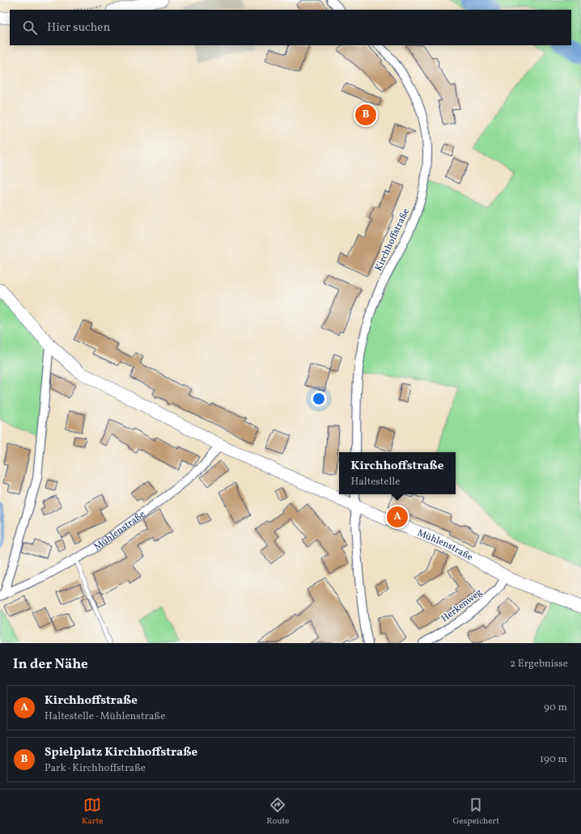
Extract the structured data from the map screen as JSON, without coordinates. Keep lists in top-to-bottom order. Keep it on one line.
{"streets":{"street":["Kirchhoffstraße","Mühlenstraße","Herkenweg"]},"crossings":[["Mühlenstraße","Herkenweg"]],"page":{"search":"Hier suchen","pins":["B","A"],"popup":["Kirchhoffstraße","Haltestelle"],"heading":["In der Nähe","2 Ergebnisse"],"list":[{"mark":"A","name":"Kirchhoffstraße","note":"Haltestelle · Mühlenstraße","value":"90 m"},{"mark":"B","name":"Spielplatz Kirchhoffstraße","note":"Park · Kirchhoffstraße","value":"190 m"}],"nav":["Karte","Route","Gespeichert"]}}
